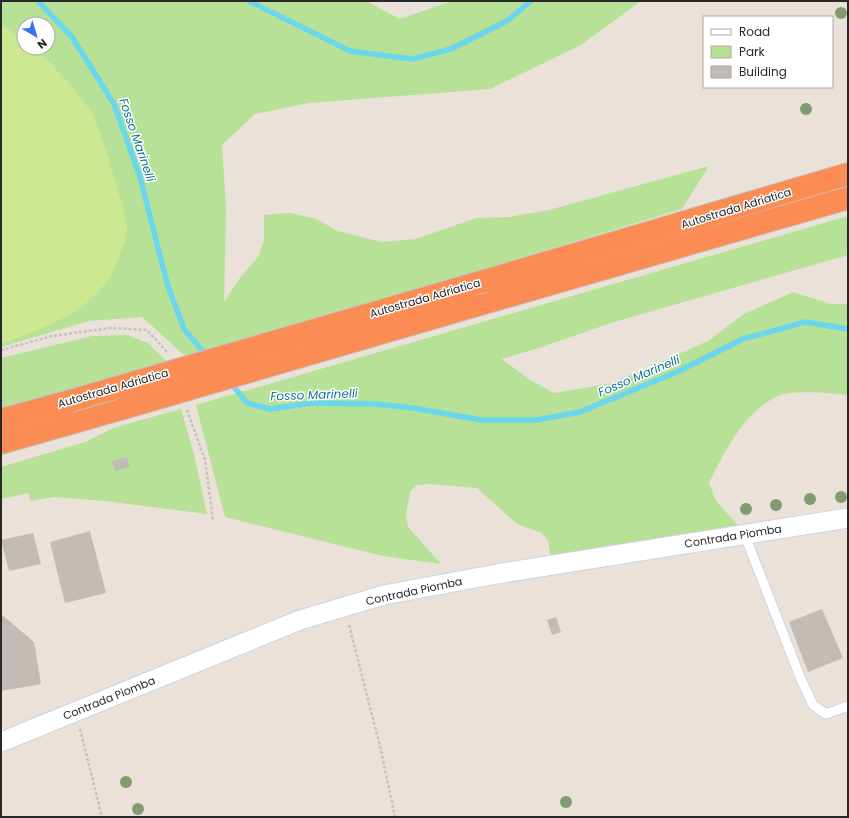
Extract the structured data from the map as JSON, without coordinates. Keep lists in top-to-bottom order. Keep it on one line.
{"streets":{"highway":["Autostrada Adriatica"],"street":["Contrada Piomba"]},"water":["Fosso Marinelli"],"legend":["Road","Park","Building"],"north":"bottom right"}
